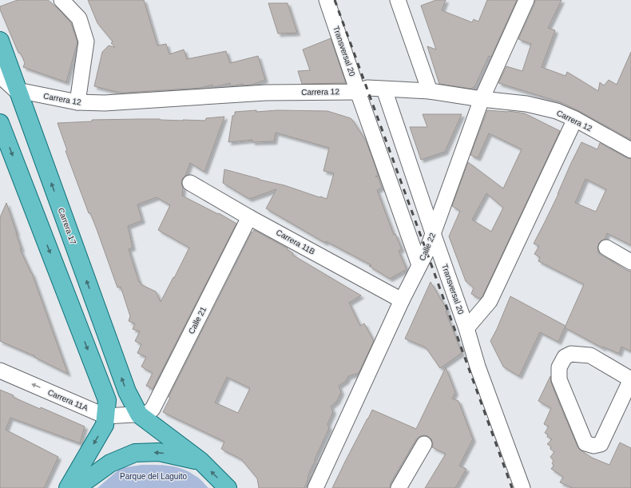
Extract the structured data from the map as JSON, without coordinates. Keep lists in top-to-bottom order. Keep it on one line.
{"streets":{"main road":["Carrera 17"],"street":["Transversal 20","Carrera 12","Carrera 11B","Calle 22","Calle 21","Carrera 11A"]},"crossings":[["Transversal 20","Carrera 12"],["Transversal 20","Calle 22"],["Carrera 12","Carrera 17"],["Carrera 12","Calle 22"],["Carrera 17","Calle 21"],["Carrera 17","Carrera 11A"],["Carrera 11B","Calle 22"],["Carrera 11B","Calle 21"],["Calle 21","Carrera 11A"]],"one_way":["Carrera 11A"],"parks":["Parque del Laguito"]}
